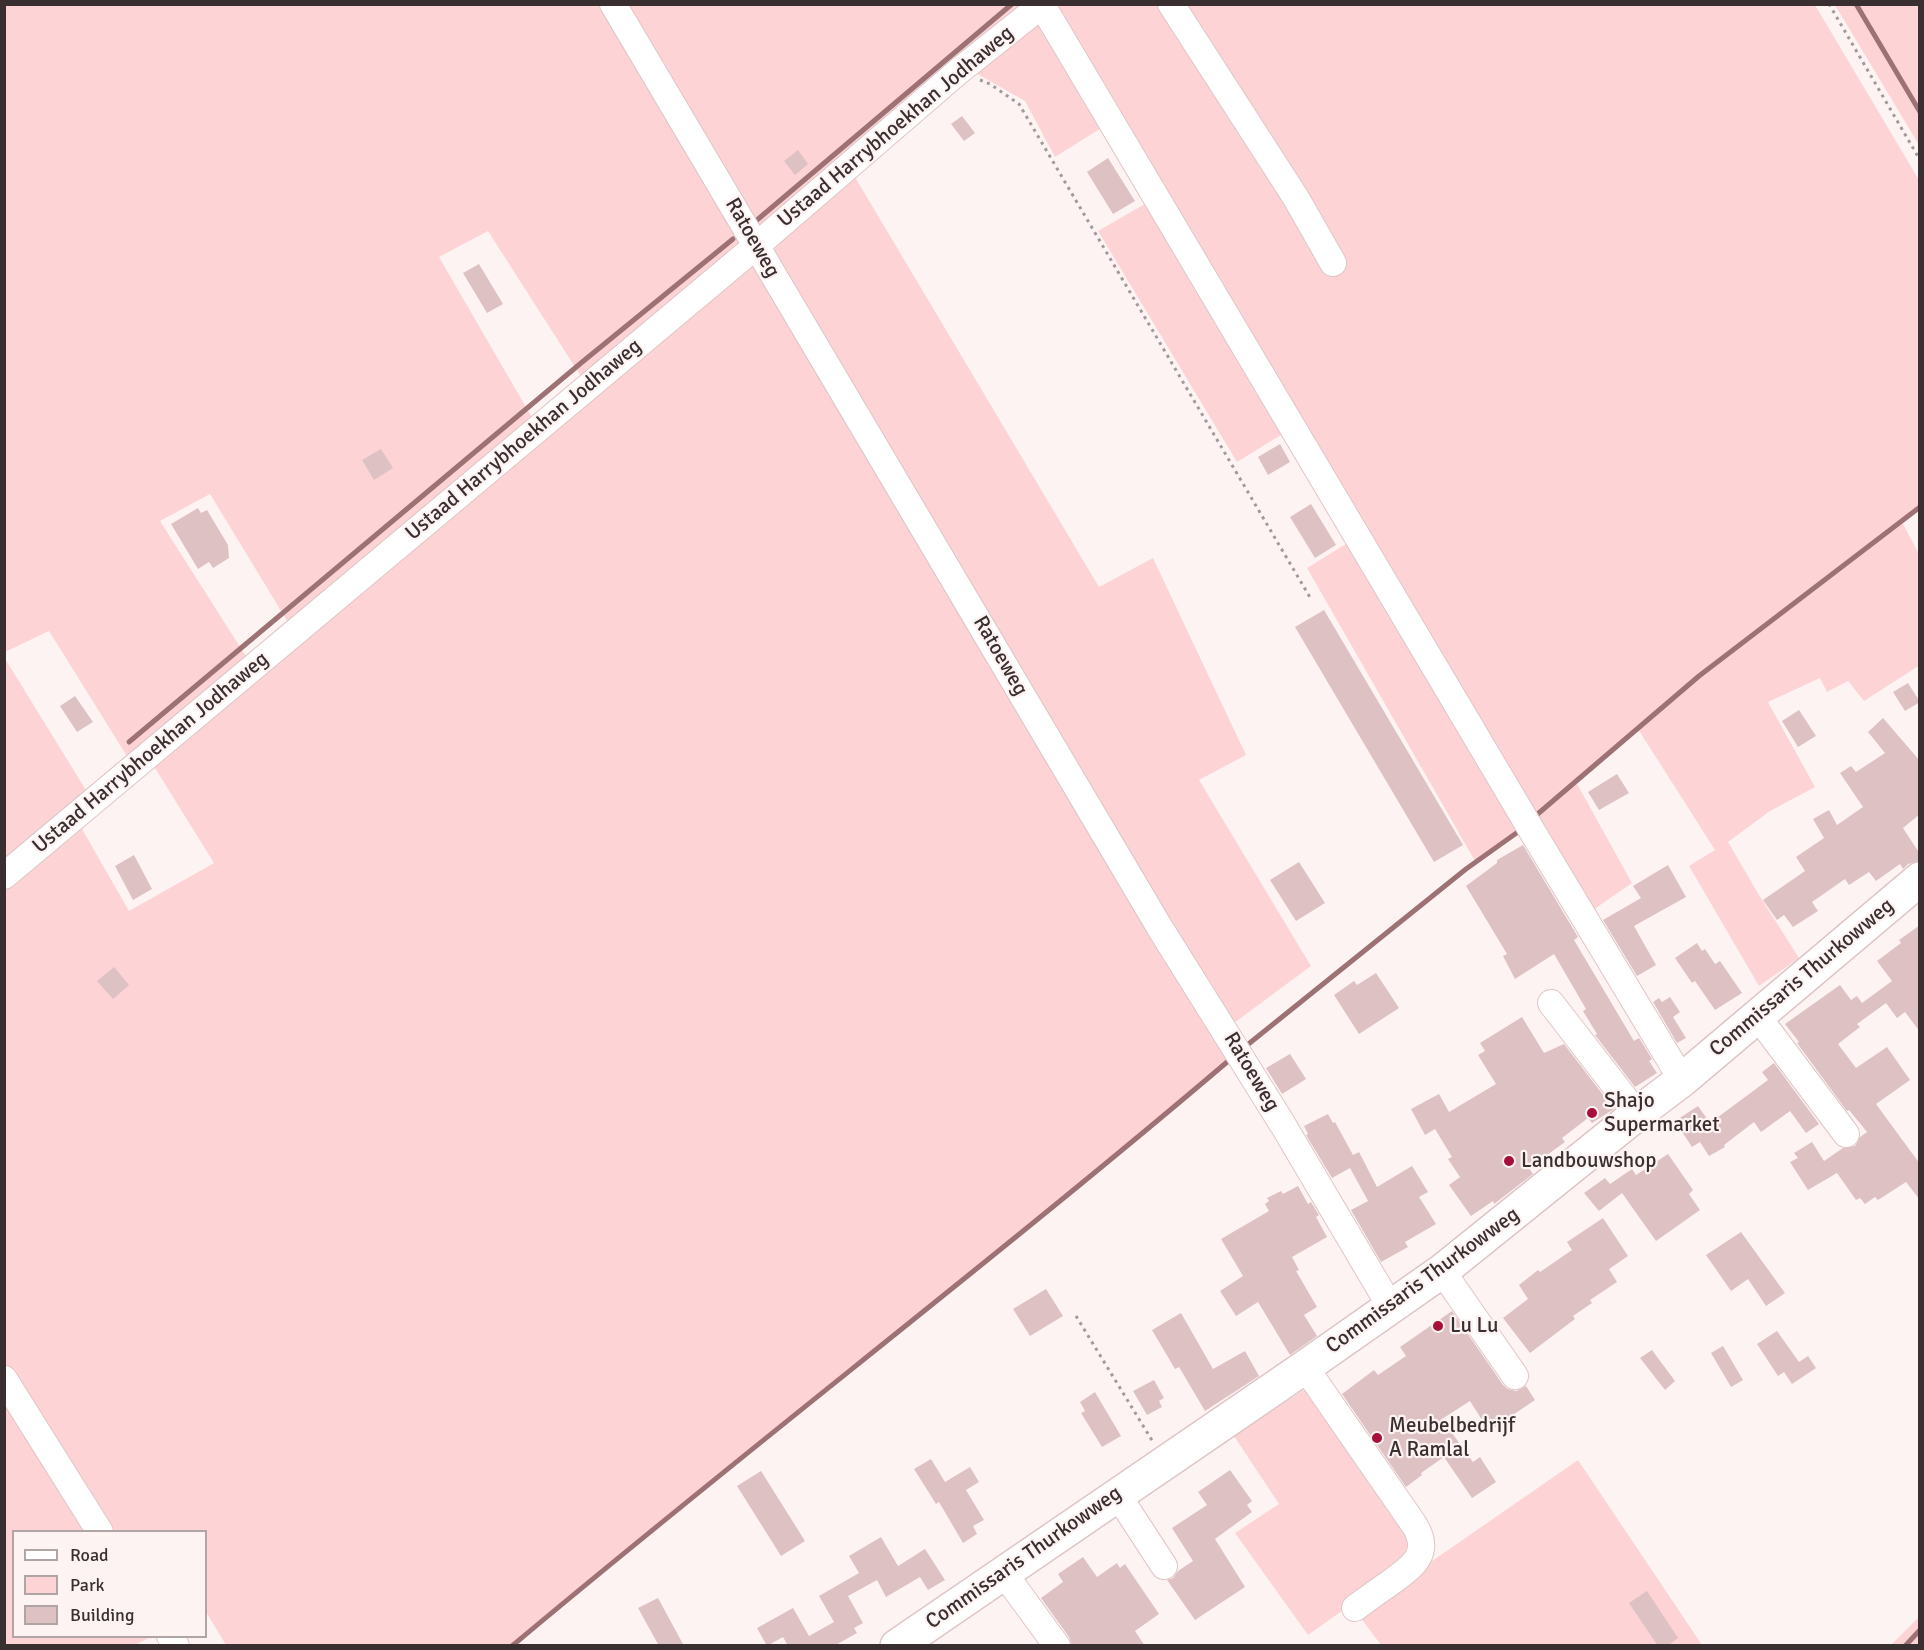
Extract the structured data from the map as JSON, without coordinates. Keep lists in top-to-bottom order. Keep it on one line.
{"streets":{"main road":["Commissaris Thurkowweg"],"street":["Ustaad Harrybhoekhan Jodhaweg","Ratoeweg"]},"crossings":[["Ustaad Harrybhoekhan Jodhaweg","Ratoeweg"],["Ratoeweg","Commissaris Thurkowweg"]],"places":["Shajo Supermarket","Landbouwshop","Lu Lu","Meubelbedrijf A Ramlal"],"legend":["Road","Park","Building"]}
